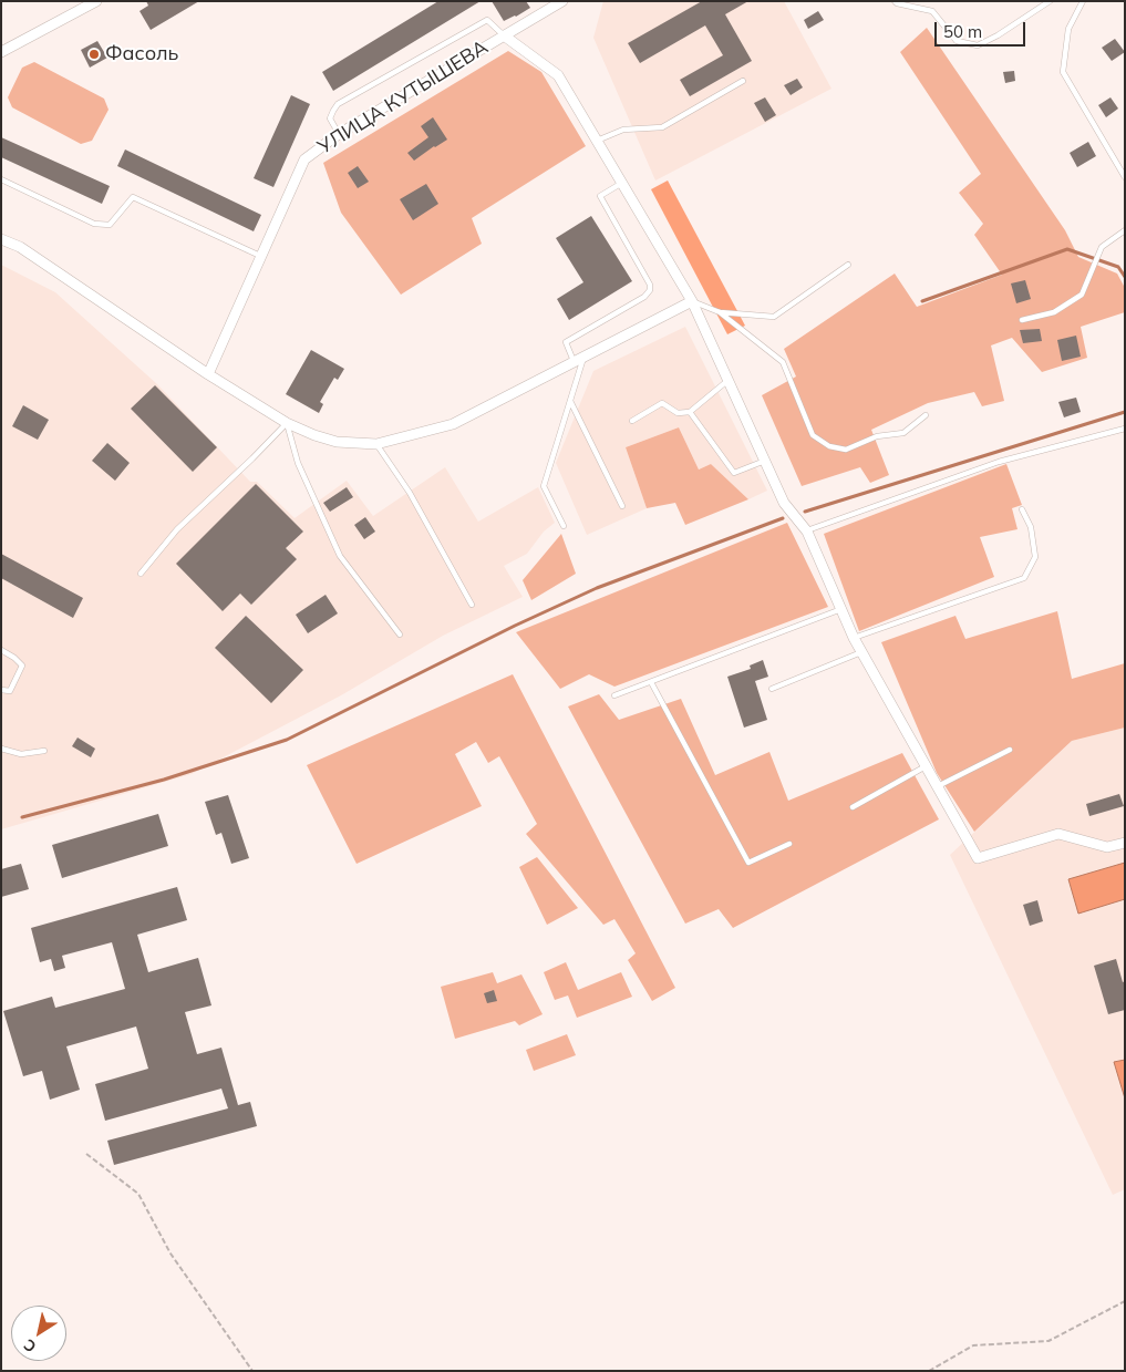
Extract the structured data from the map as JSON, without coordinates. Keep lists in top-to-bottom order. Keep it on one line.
{"streets":{"street":["УЛИЦА КУТЫШЕВА"]},"places":["Фасоль"],"scale_bar":"50 m","north":"bottom left"}
